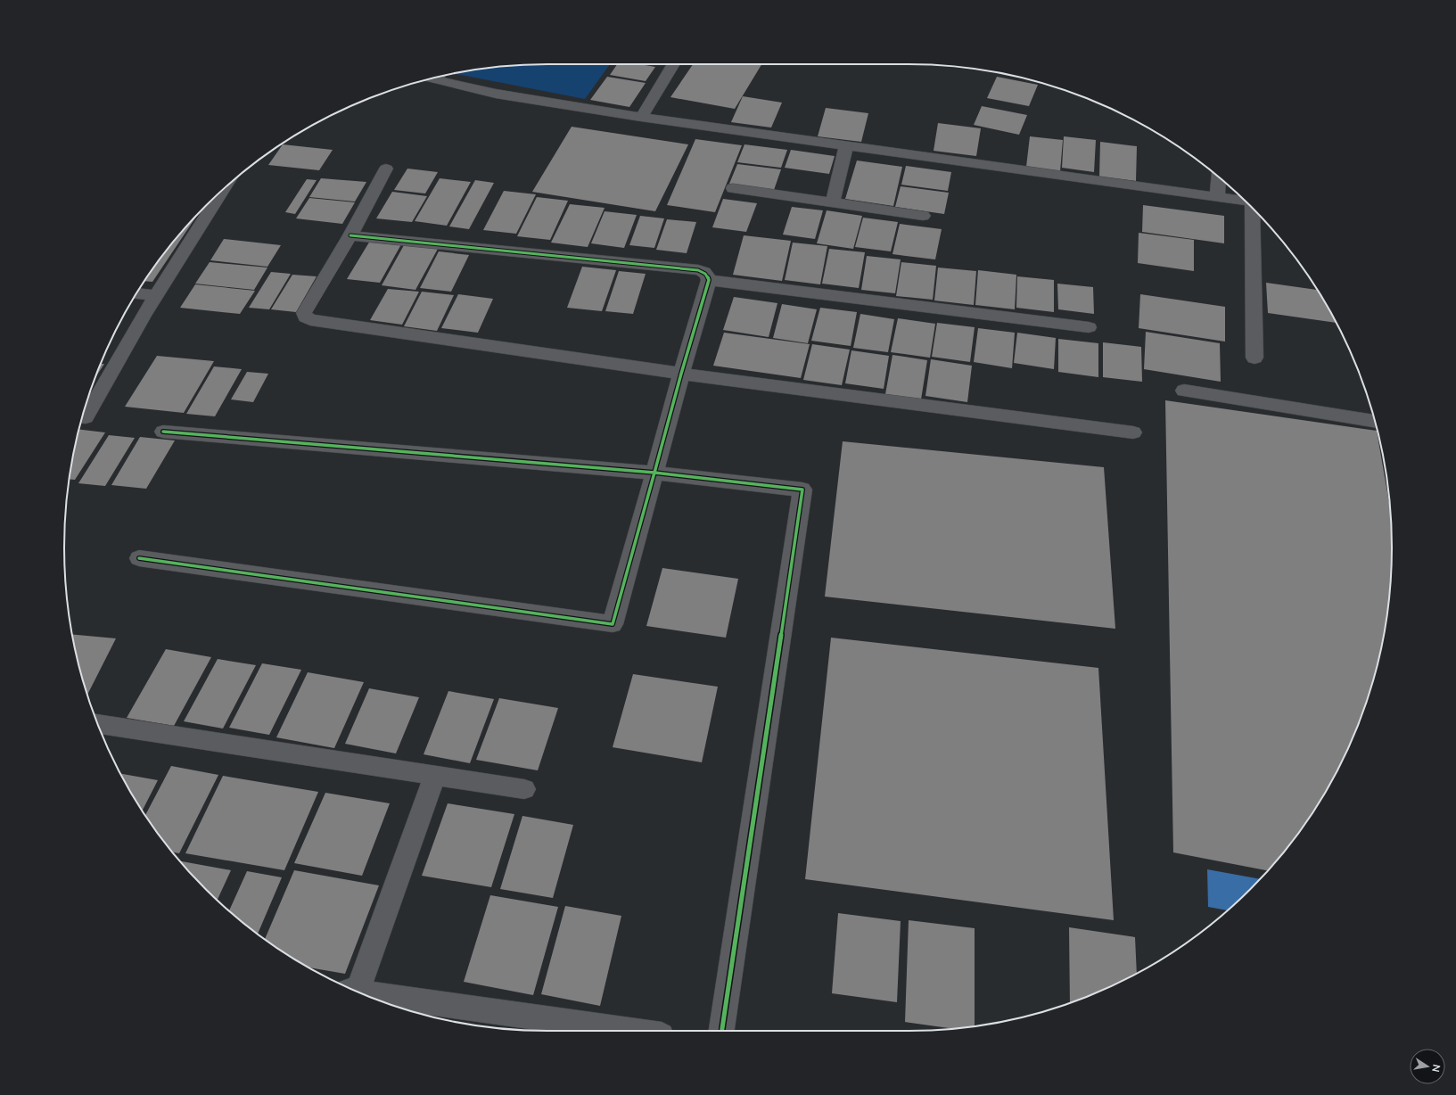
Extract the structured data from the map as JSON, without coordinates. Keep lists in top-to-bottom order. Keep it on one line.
{"north":"right"}
